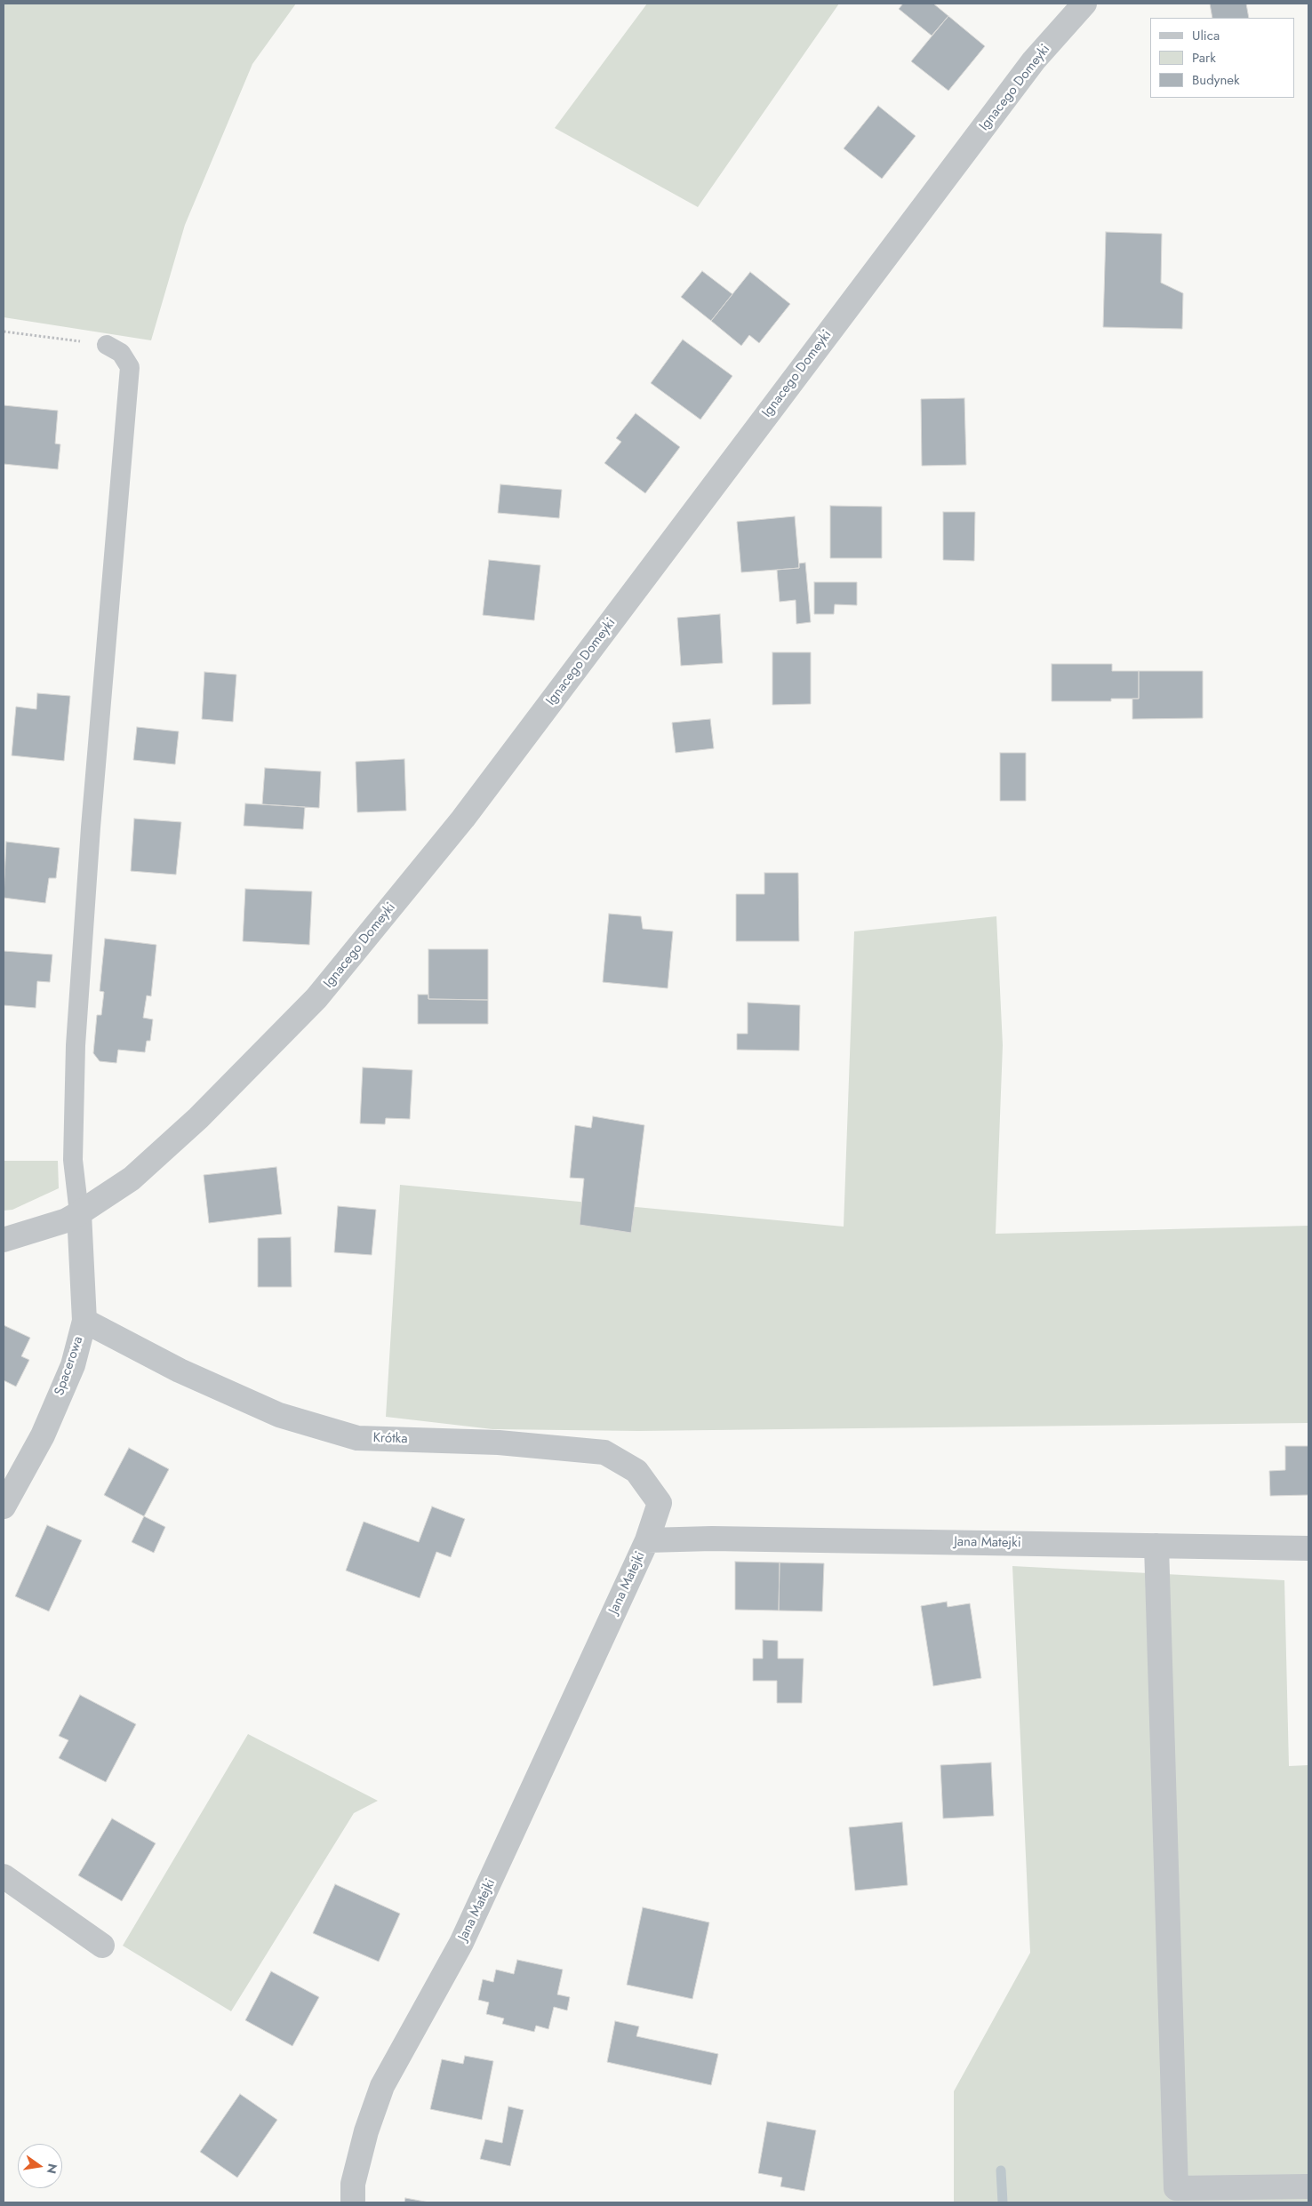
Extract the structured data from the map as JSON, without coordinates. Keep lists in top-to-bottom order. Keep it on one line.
{"streets":{"street":["Ignacego Domeyki","Spacerowa","Krótka","Jana Matejki"]},"crossings":[["Ignacego Domeyki","Spacerowa"],["Spacerowa","Krótka"],["Krótka","Jana Matejki"]],"legend":["Ulica","Park","Budynek"],"north":"right"}
